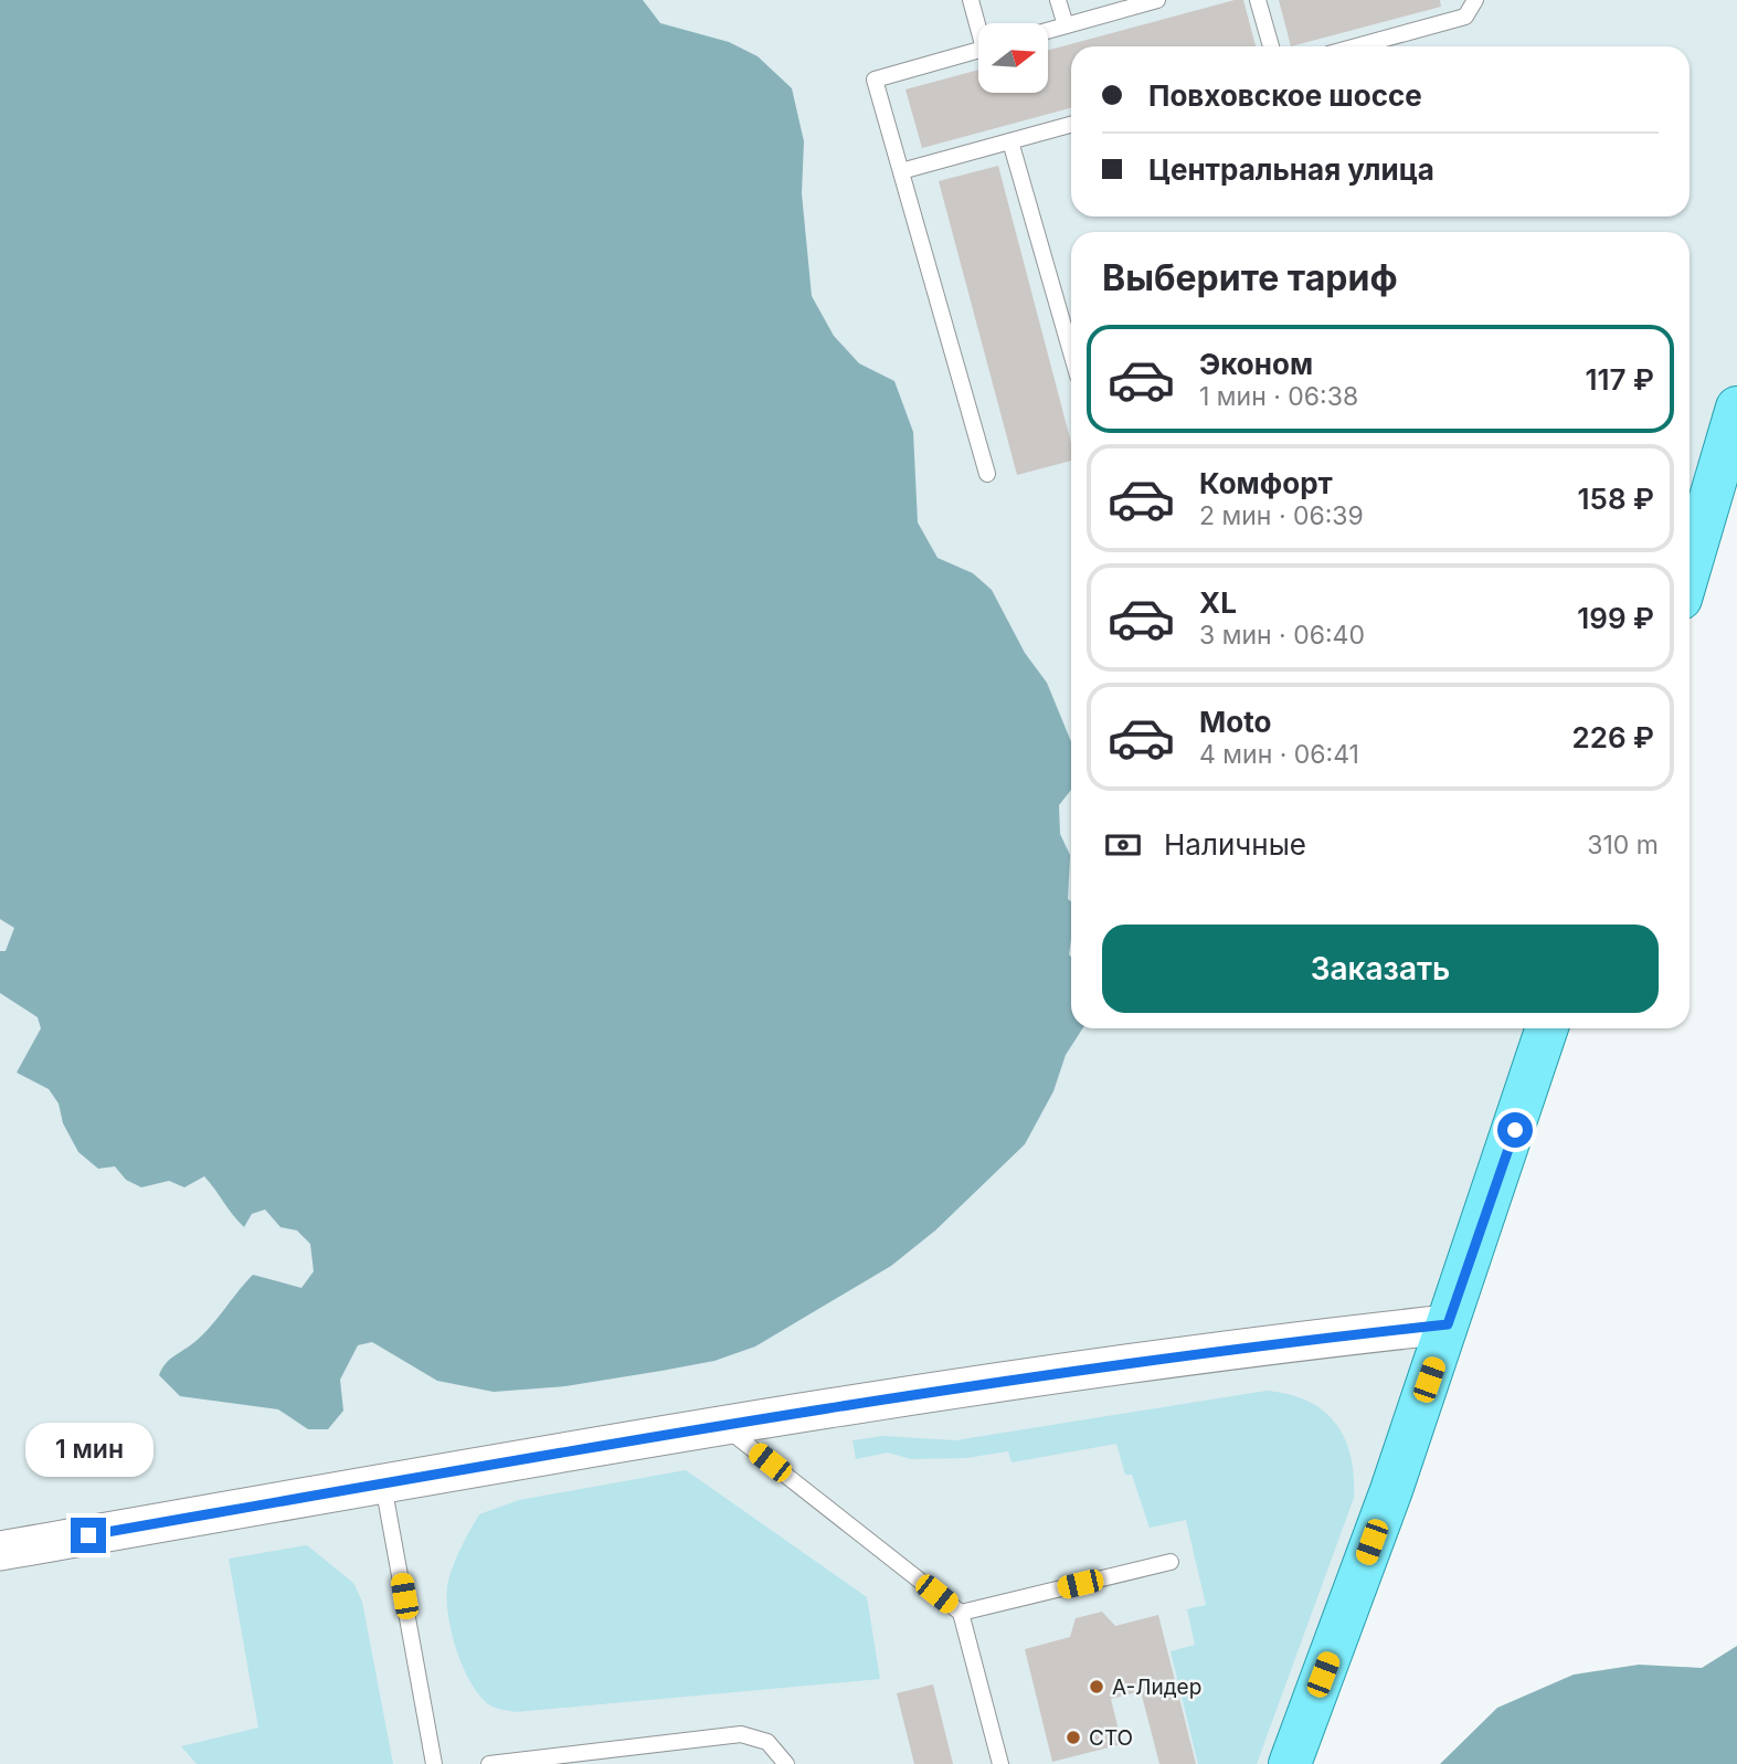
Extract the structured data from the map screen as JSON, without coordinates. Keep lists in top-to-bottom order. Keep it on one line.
{"places":["А-Лидер","СТО"],"north":"right","page":{"banner":["Повховское шоссе","Центральная улица"],"heading":"Выберите тариф","list":[{"name":"Эконом","note":"1 мин · 06:38","value":"117 ₽"},{"name":"Комфорт","note":"2 мин · 06:39","value":"158 ₽"},{"name":"XL","note":"3 мин · 06:40","value":"199 ₽"},{"name":"Moto","note":"4 мин · 06:41","value":"226 ₽"}],"pay":["Наличные","310 m"],"buttons":"Заказать","bubble":"1 мин"}}
